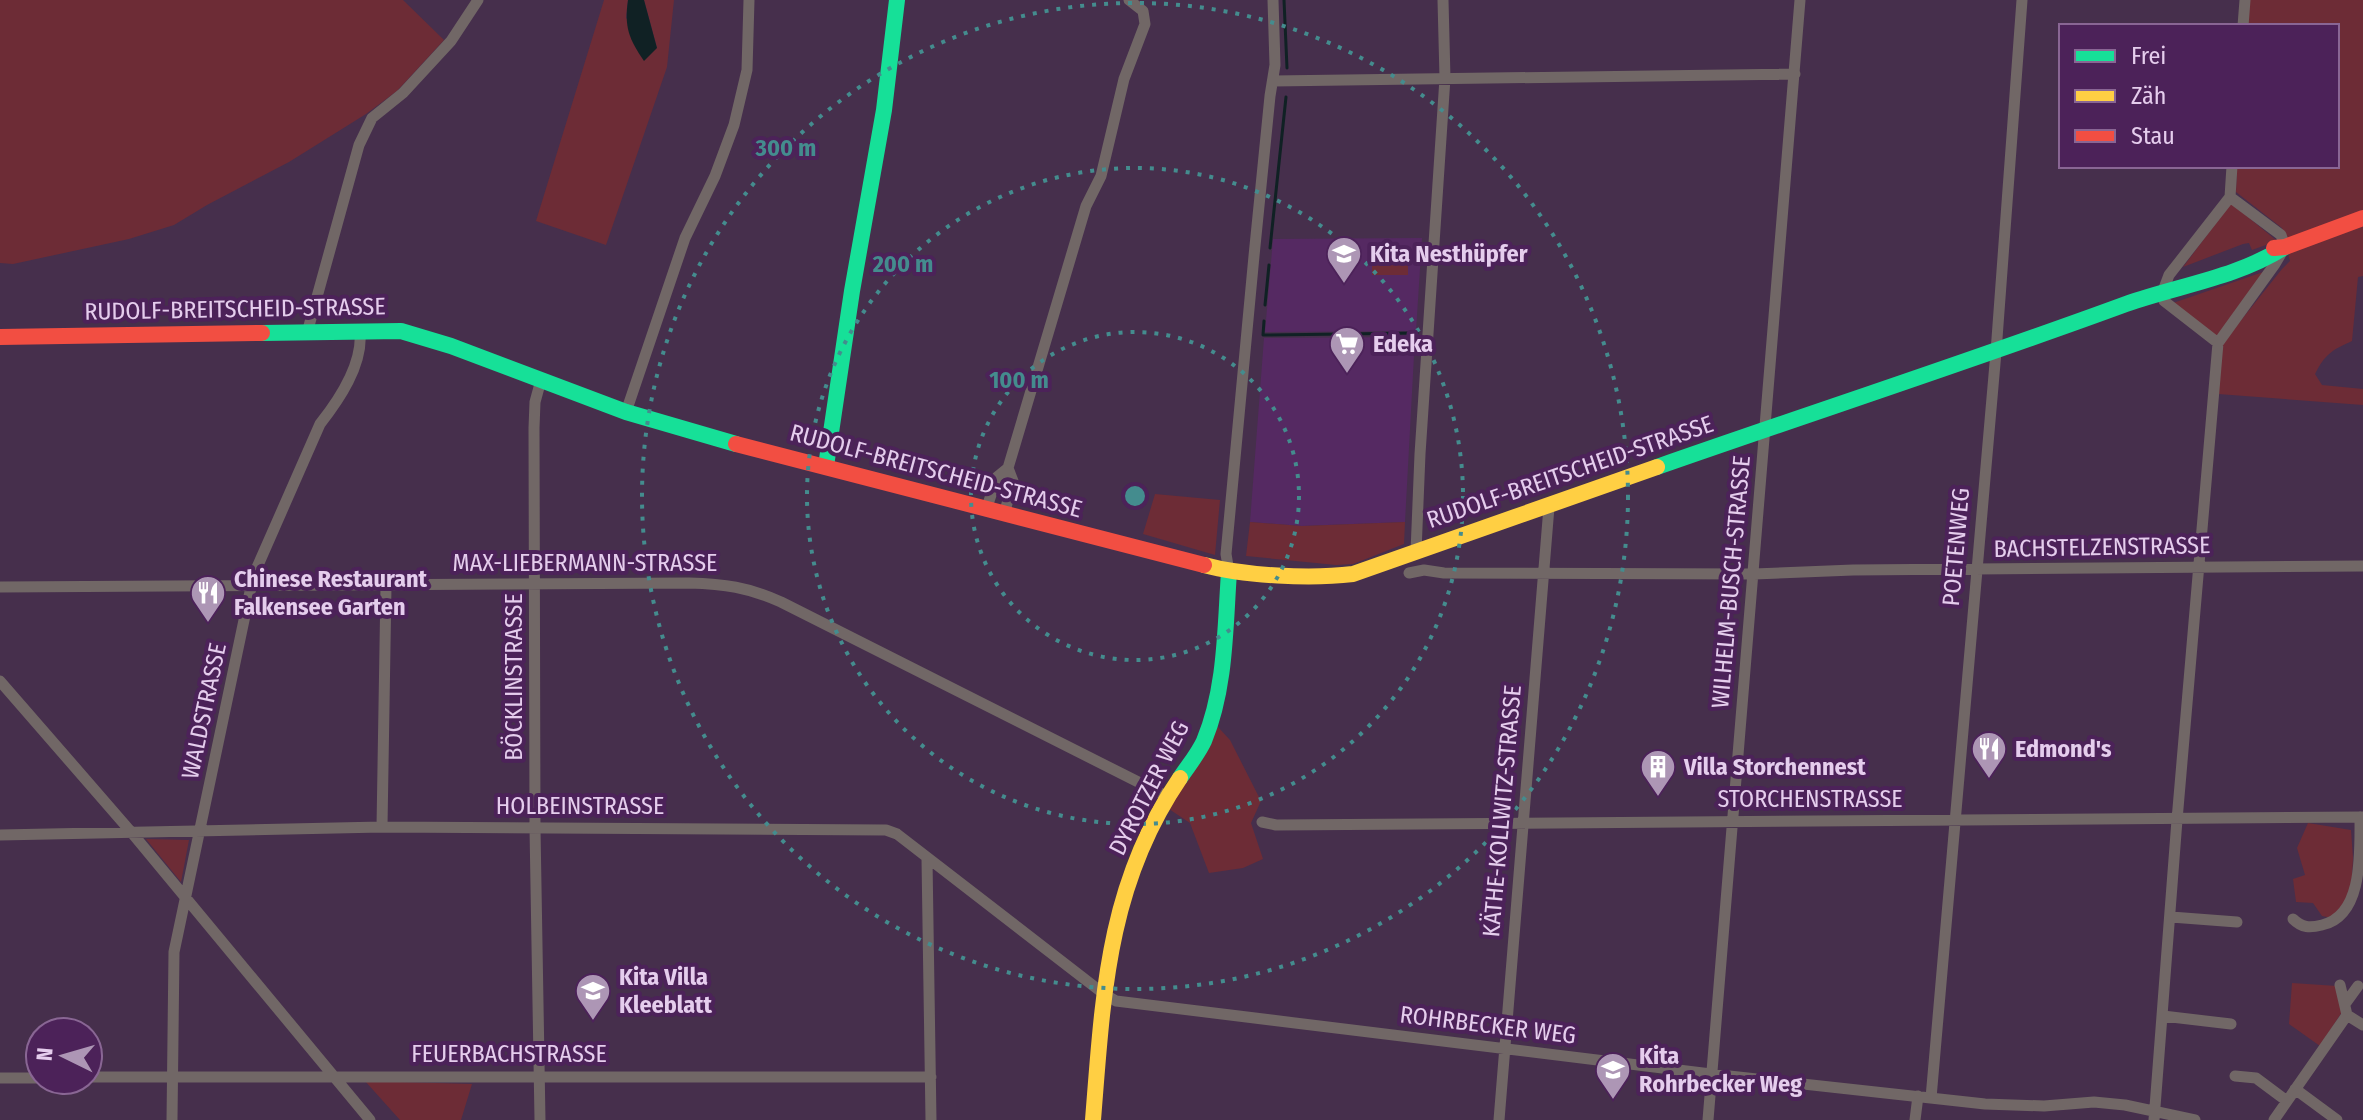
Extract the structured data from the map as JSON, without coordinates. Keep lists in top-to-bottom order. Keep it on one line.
{"streets":{"street":["RUDOLF-BREITSCHEID-STRASSE","POETENWEG","BACHSTELZENSTRASSE","MAX-LIEBERMANN-STRASSE","WILHELM-BUSCH-STRASSE","BÖCKLINSTRASSE","WALDSTRASSE","DYROTZER WEG","STORCHENSTRASSE","HOLBEINSTRASSE","KÄTHE-KOLLWITZ-STRASSE","ROHRBECKER WEG","FEUERBACHSTRASSE"]},"crossings":[["RUDOLF-BREITSCHEID-STRASSE","POETENWEG"],["RUDOLF-BREITSCHEID-STRASSE","WILHELM-BUSCH-STRASSE"],["RUDOLF-BREITSCHEID-STRASSE","BÖCKLINSTRASSE"],["RUDOLF-BREITSCHEID-STRASSE","WALDSTRASSE"],["RUDOLF-BREITSCHEID-STRASSE","DYROTZER WEG"],["RUDOLF-BREITSCHEID-STRASSE","KÄTHE-KOLLWITZ-STRASSE"],["POETENWEG","BACHSTELZENSTRASSE"],["POETENWEG","STORCHENSTRASSE"],["POETENWEG","ROHRBECKER WEG"],["BACHSTELZENSTRASSE","WILHELM-BUSCH-STRASSE"],["BACHSTELZENSTRASSE","KÄTHE-KOLLWITZ-STRASSE"],["MAX-LIEBERMANN-STRASSE","BÖCKLINSTRASSE"],["MAX-LIEBERMANN-STRASSE","WALDSTRASSE"],["MAX-LIEBERMANN-STRASSE","DYROTZER WEG"],["WILHELM-BUSCH-STRASSE","STORCHENSTRASSE"],["WILHELM-BUSCH-STRASSE","ROHRBECKER WEG"],["BÖCKLINSTRASSE","HOLBEINSTRASSE"],["BÖCKLINSTRASSE","FEUERBACHSTRASSE"],["WALDSTRASSE","HOLBEINSTRASSE"],["WALDSTRASSE","FEUERBACHSTRASSE"],["DYROTZER WEG","HOLBEINSTRASSE"],["DYROTZER WEG","ROHRBECKER WEG"],["STORCHENSTRASSE","KÄTHE-KOLLWITZ-STRASSE"],["HOLBEINSTRASSE","ROHRBECKER WEG"],["KÄTHE-KOLLWITZ-STRASSE","ROHRBECKER WEG"]],"places":{"school or university":["Kita Nesthüpfer","Kita Villa Kleeblatt","Kita Rohrbecker Weg"],"supermarket":["Edeka"],"restaurant":["Chinese Restaurant Falkensee Garten","Edmond's"],"building":["Villa Storchennest"]},"legend":["Frei","Zäh","Stau"],"north":"left","rings":["300 m","200 m","100 m"]}
